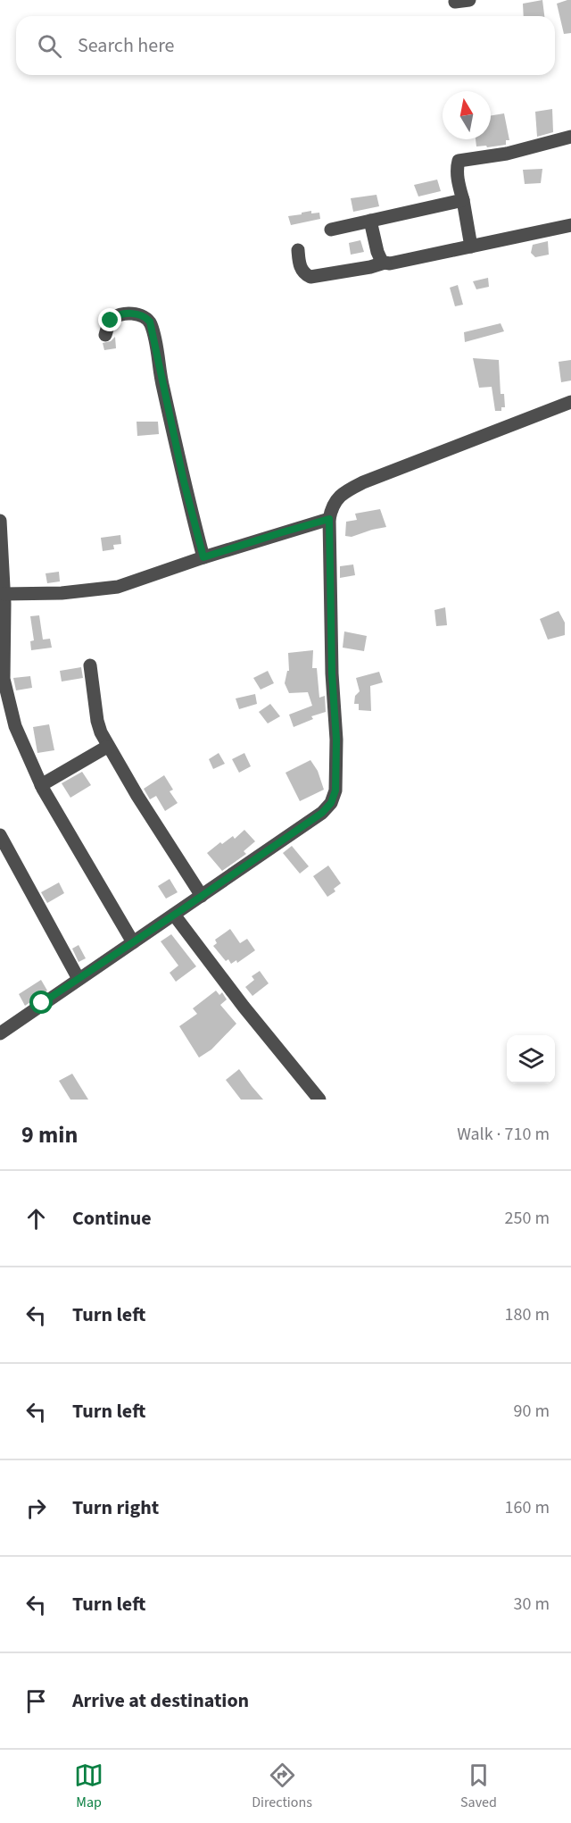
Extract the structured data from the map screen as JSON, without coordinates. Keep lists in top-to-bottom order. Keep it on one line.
{"north":"top","page":{"search":"Search here","heading":["9 min","Walk · 710 m"],"list":[["Continue","250 m"],["Turn left","180 m"],["Turn left","90 m"],["Turn right","160 m"],["Turn left","30 m"],"Arrive at destination"],"nav":["Map","Directions","Saved"]}}
